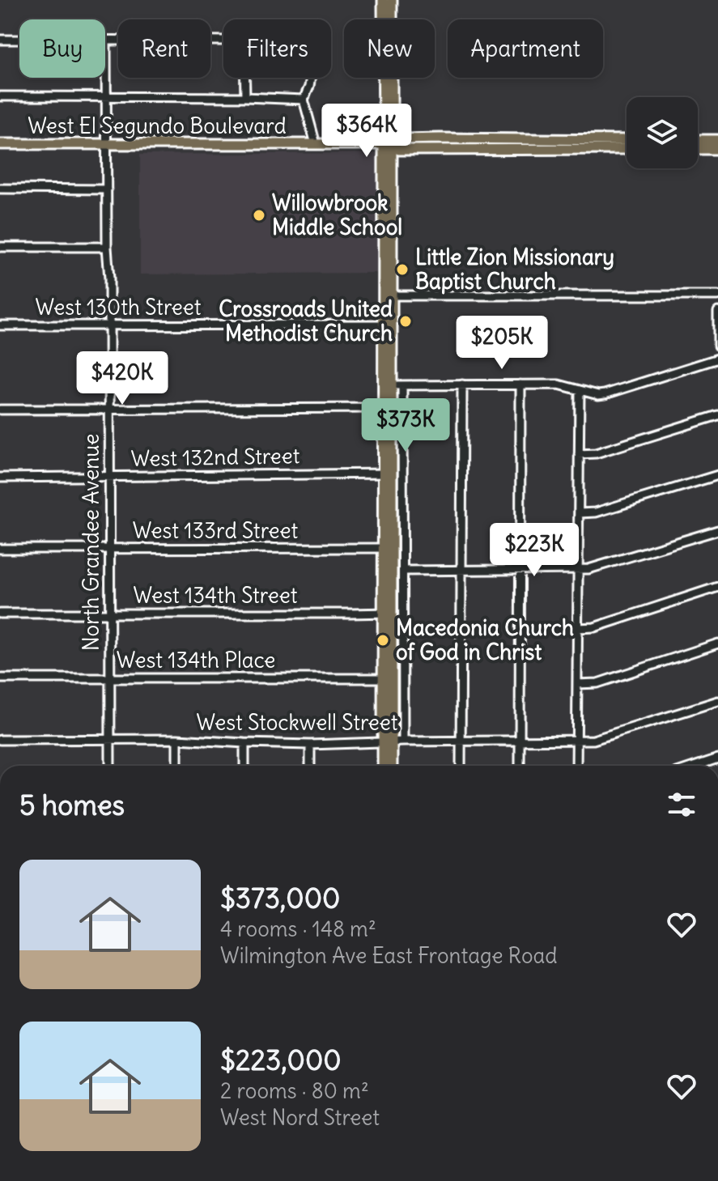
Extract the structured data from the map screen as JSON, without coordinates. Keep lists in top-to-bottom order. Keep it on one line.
{"streets":{"main road":["West El Segundo Boulevard"],"street":["West 130th Street","West 132nd Street","West 133rd Street","North Grandee Avenue","West 134th Street","West 134th Place","West Stockwell Street"]},"crossings":[["West El Segundo Boulevard","North Grandee Avenue"],["West 130th Street","North Grandee Avenue"],["West 132nd Street","North Grandee Avenue"],["West 133rd Street","North Grandee Avenue"],["North Grandee Avenue","West 134th Street"],["North Grandee Avenue","West 134th Place"],["North Grandee Avenue","West Stockwell Street"]],"places":["Willowbrook Middle School","Little Zion Missionary Baptist Church","Crossroads United Methodist Church","Macedonia Church of God in Christ"],"page":{"chip":["Buy","Rent","Filters","New","Apartment"],"price":["$364K","$205K","$420K","$373K","$223K"],"heading":"5 homes","list":[{"name":"$373,000","note":"4 rooms · 148 m² · Wilmington Ave East Frontage Road"},{"name":"$223,000","note":"2 rooms · 80 m² · West Nord Street"}]}}
